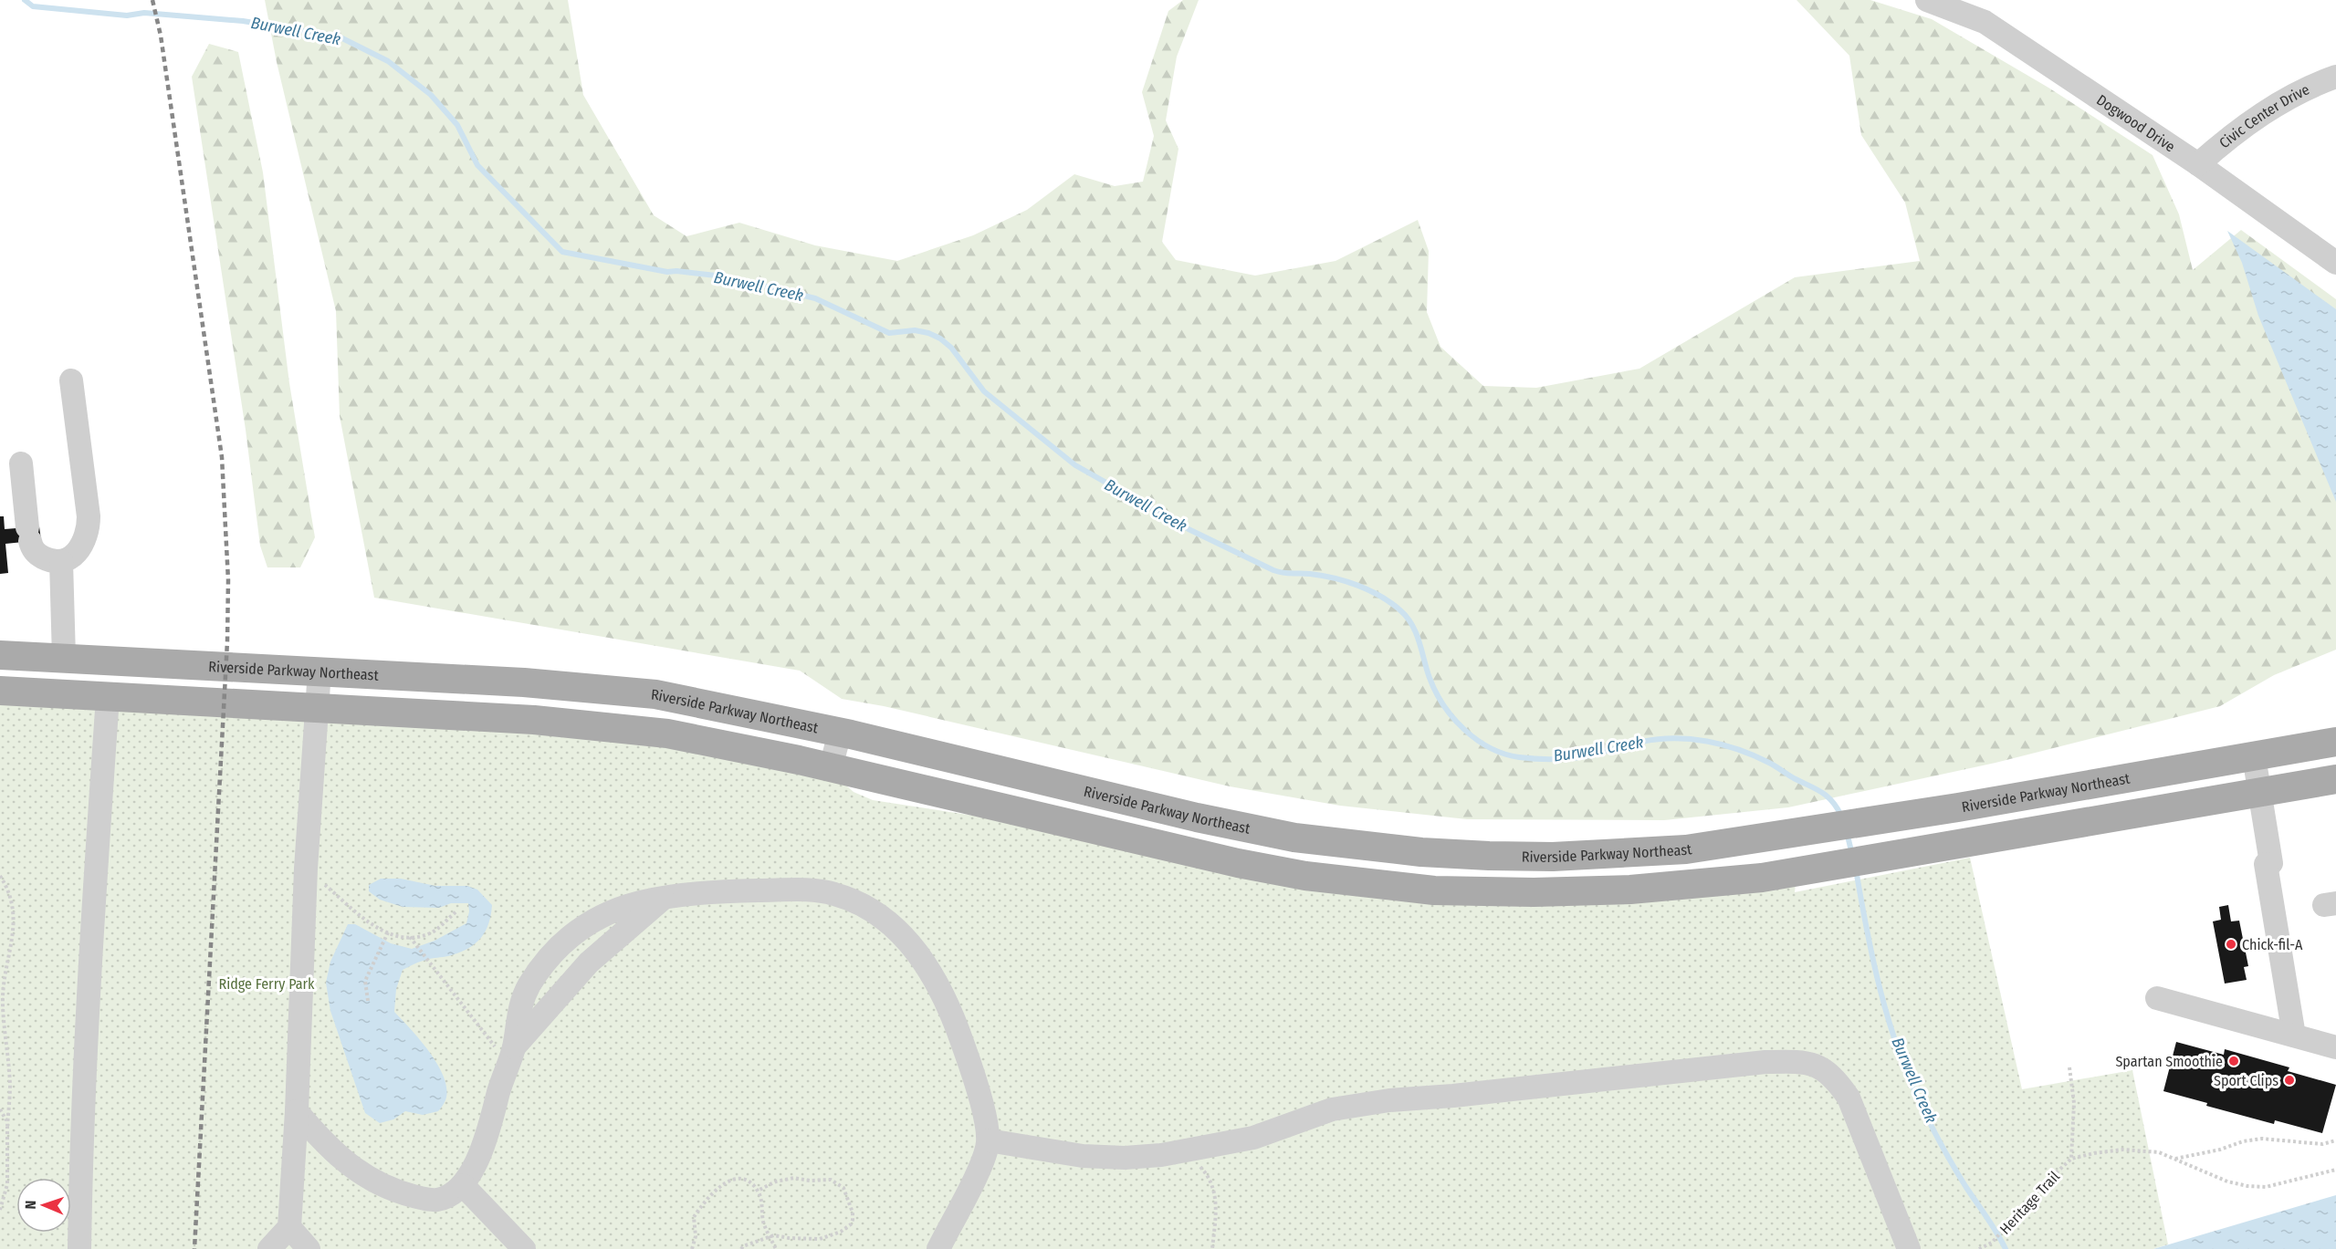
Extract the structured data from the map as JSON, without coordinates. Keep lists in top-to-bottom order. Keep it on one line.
{"streets":{"main road":["Riverside Parkway Northeast"],"street":["Civic Center Drive","Dogwood Drive"],"path":["Heritage Trail"]},"crossings":[["Civic Center Drive","Dogwood Drive"]],"water":["Burwell Creek"],"parks":["Ridge Ferry Park"],"places":["Chick-fil-A","Spartan Smoothie","Sport Clips"],"north":"left"}
